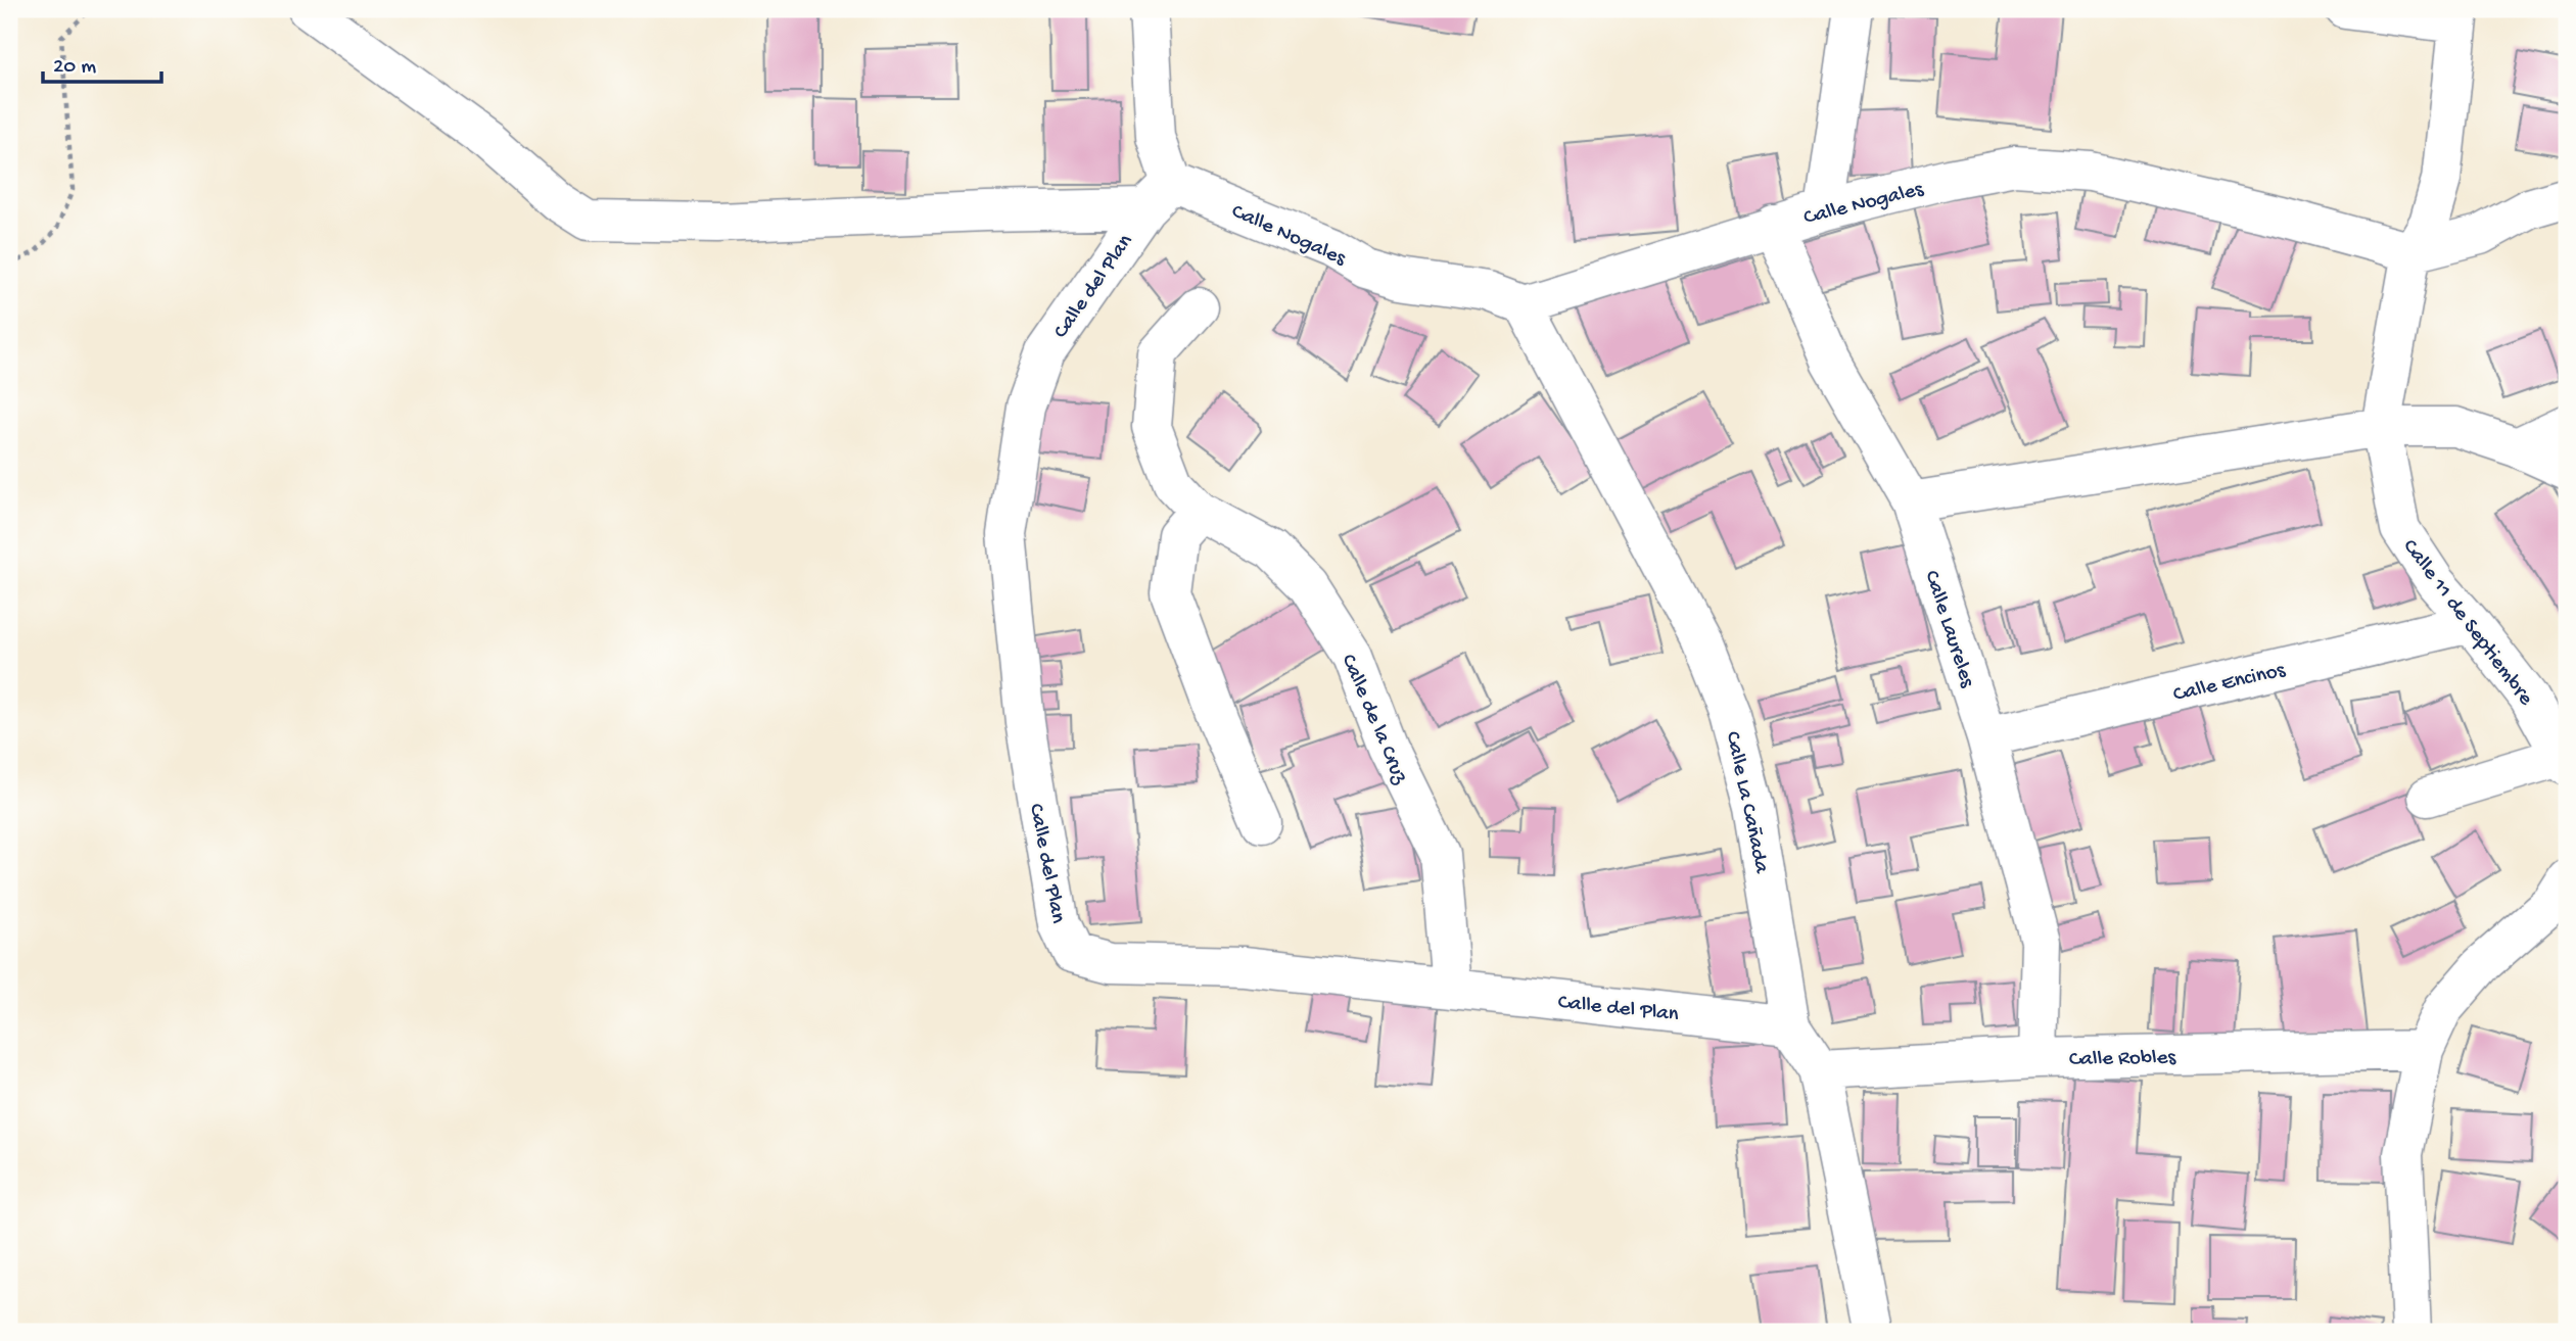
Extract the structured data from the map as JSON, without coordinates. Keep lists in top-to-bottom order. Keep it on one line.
{"streets":{"street":["Calle Nogales","Calle del Plan","Calle 11 de Septiembre","Calle Laureles","Calle Encinos","Calle de la Cruz","Calle La Cañada","Calle Robles"]},"crossings":[["Calle Nogales","Calle del Plan"],["Calle Nogales","Calle 11 de Septiembre"],["Calle Nogales","Calle Laureles"],["Calle Nogales","Calle La Cañada"],["Calle del Plan","Calle de la Cruz"],["Calle del Plan","Calle La Cañada"],["Calle 11 de Septiembre","Calle Encinos"],["Calle Laureles","Calle Encinos"],["Calle Laureles","Calle Robles"],["Calle La Cañada","Calle Robles"]],"scale_bar":"20 m"}
